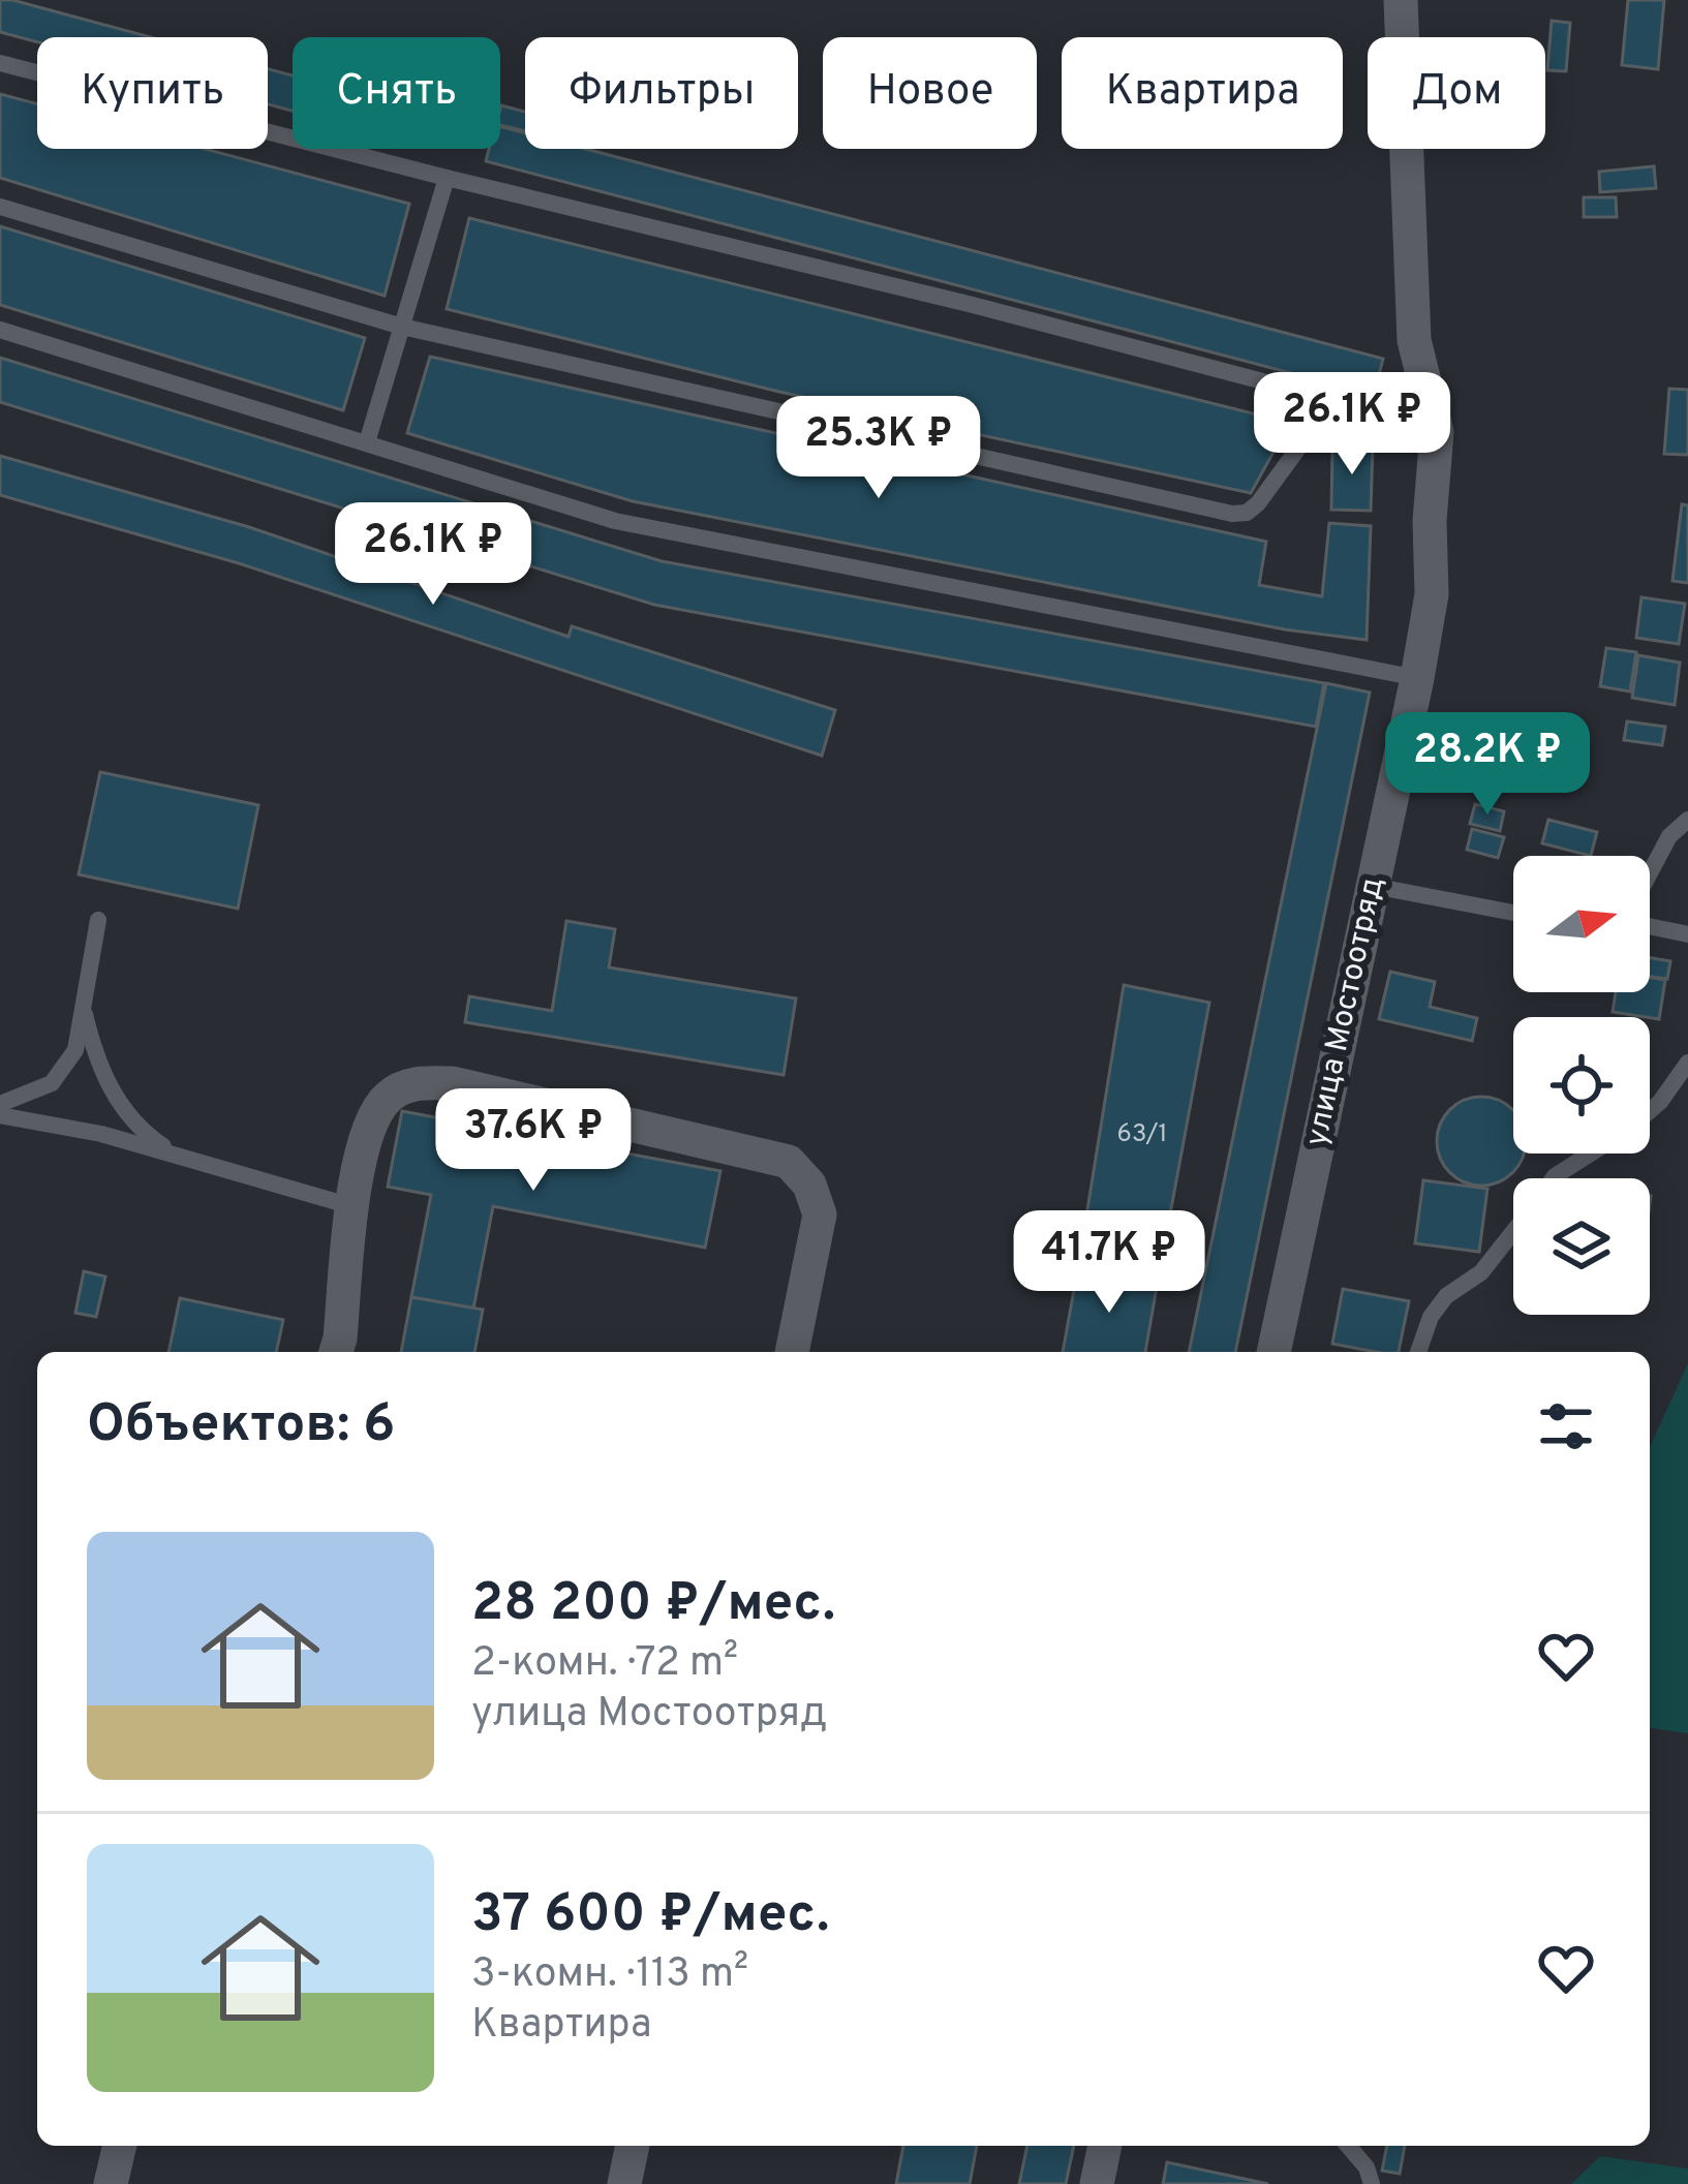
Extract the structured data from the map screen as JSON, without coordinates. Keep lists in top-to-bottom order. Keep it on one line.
{"streets":{"street":["улица Мостоотряд"]},"house_numbers":["63/1"],"north":"right","page":{"chip":["Купить","Снять","Фильтры","Новое","Квартира","Дом"],"price":["26.1K ₽","25.3K ₽","26.1K ₽","28.2K ₽","37.6K ₽","41.7K ₽"],"heading":"Объектов: 6","list":[{"name":"28 200 ₽/мес.","note":"2-комн. · 72 m² · улица Мостоотряд"},{"name":"37 600 ₽/мес.","note":"3-комн. · 113 m² · Квартира"}]}}
